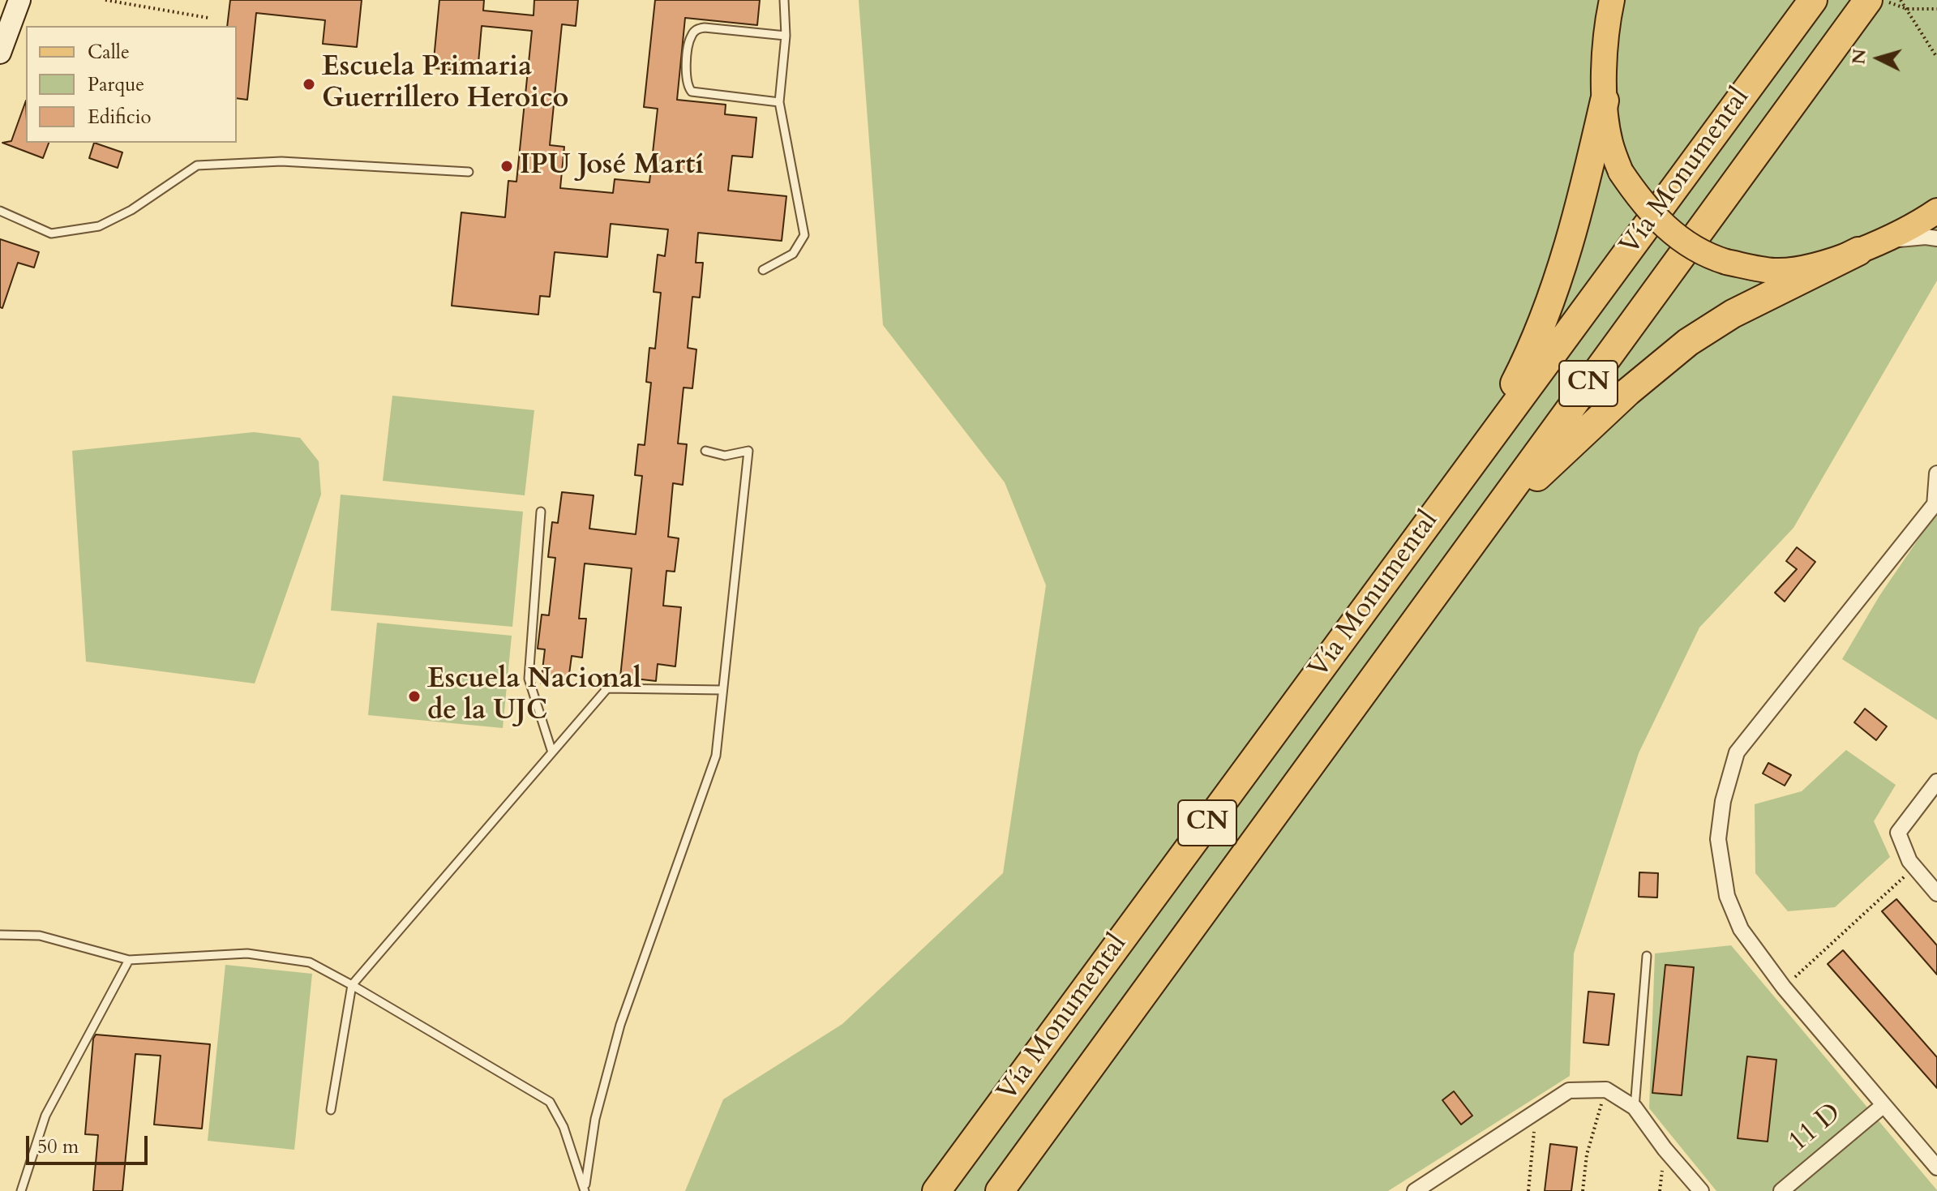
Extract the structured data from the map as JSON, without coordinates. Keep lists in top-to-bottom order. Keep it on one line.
{"streets":{"highway":["Vía Monumental","CN"],"street":["11 D"]},"places":["Escuela Primaria Guerrillero Heroico","IPU José Martí","Escuela Nacional de la UJC"],"legend":["Calle","Parque","Edificio"],"scale_bar":"50 m","north":"left"}
